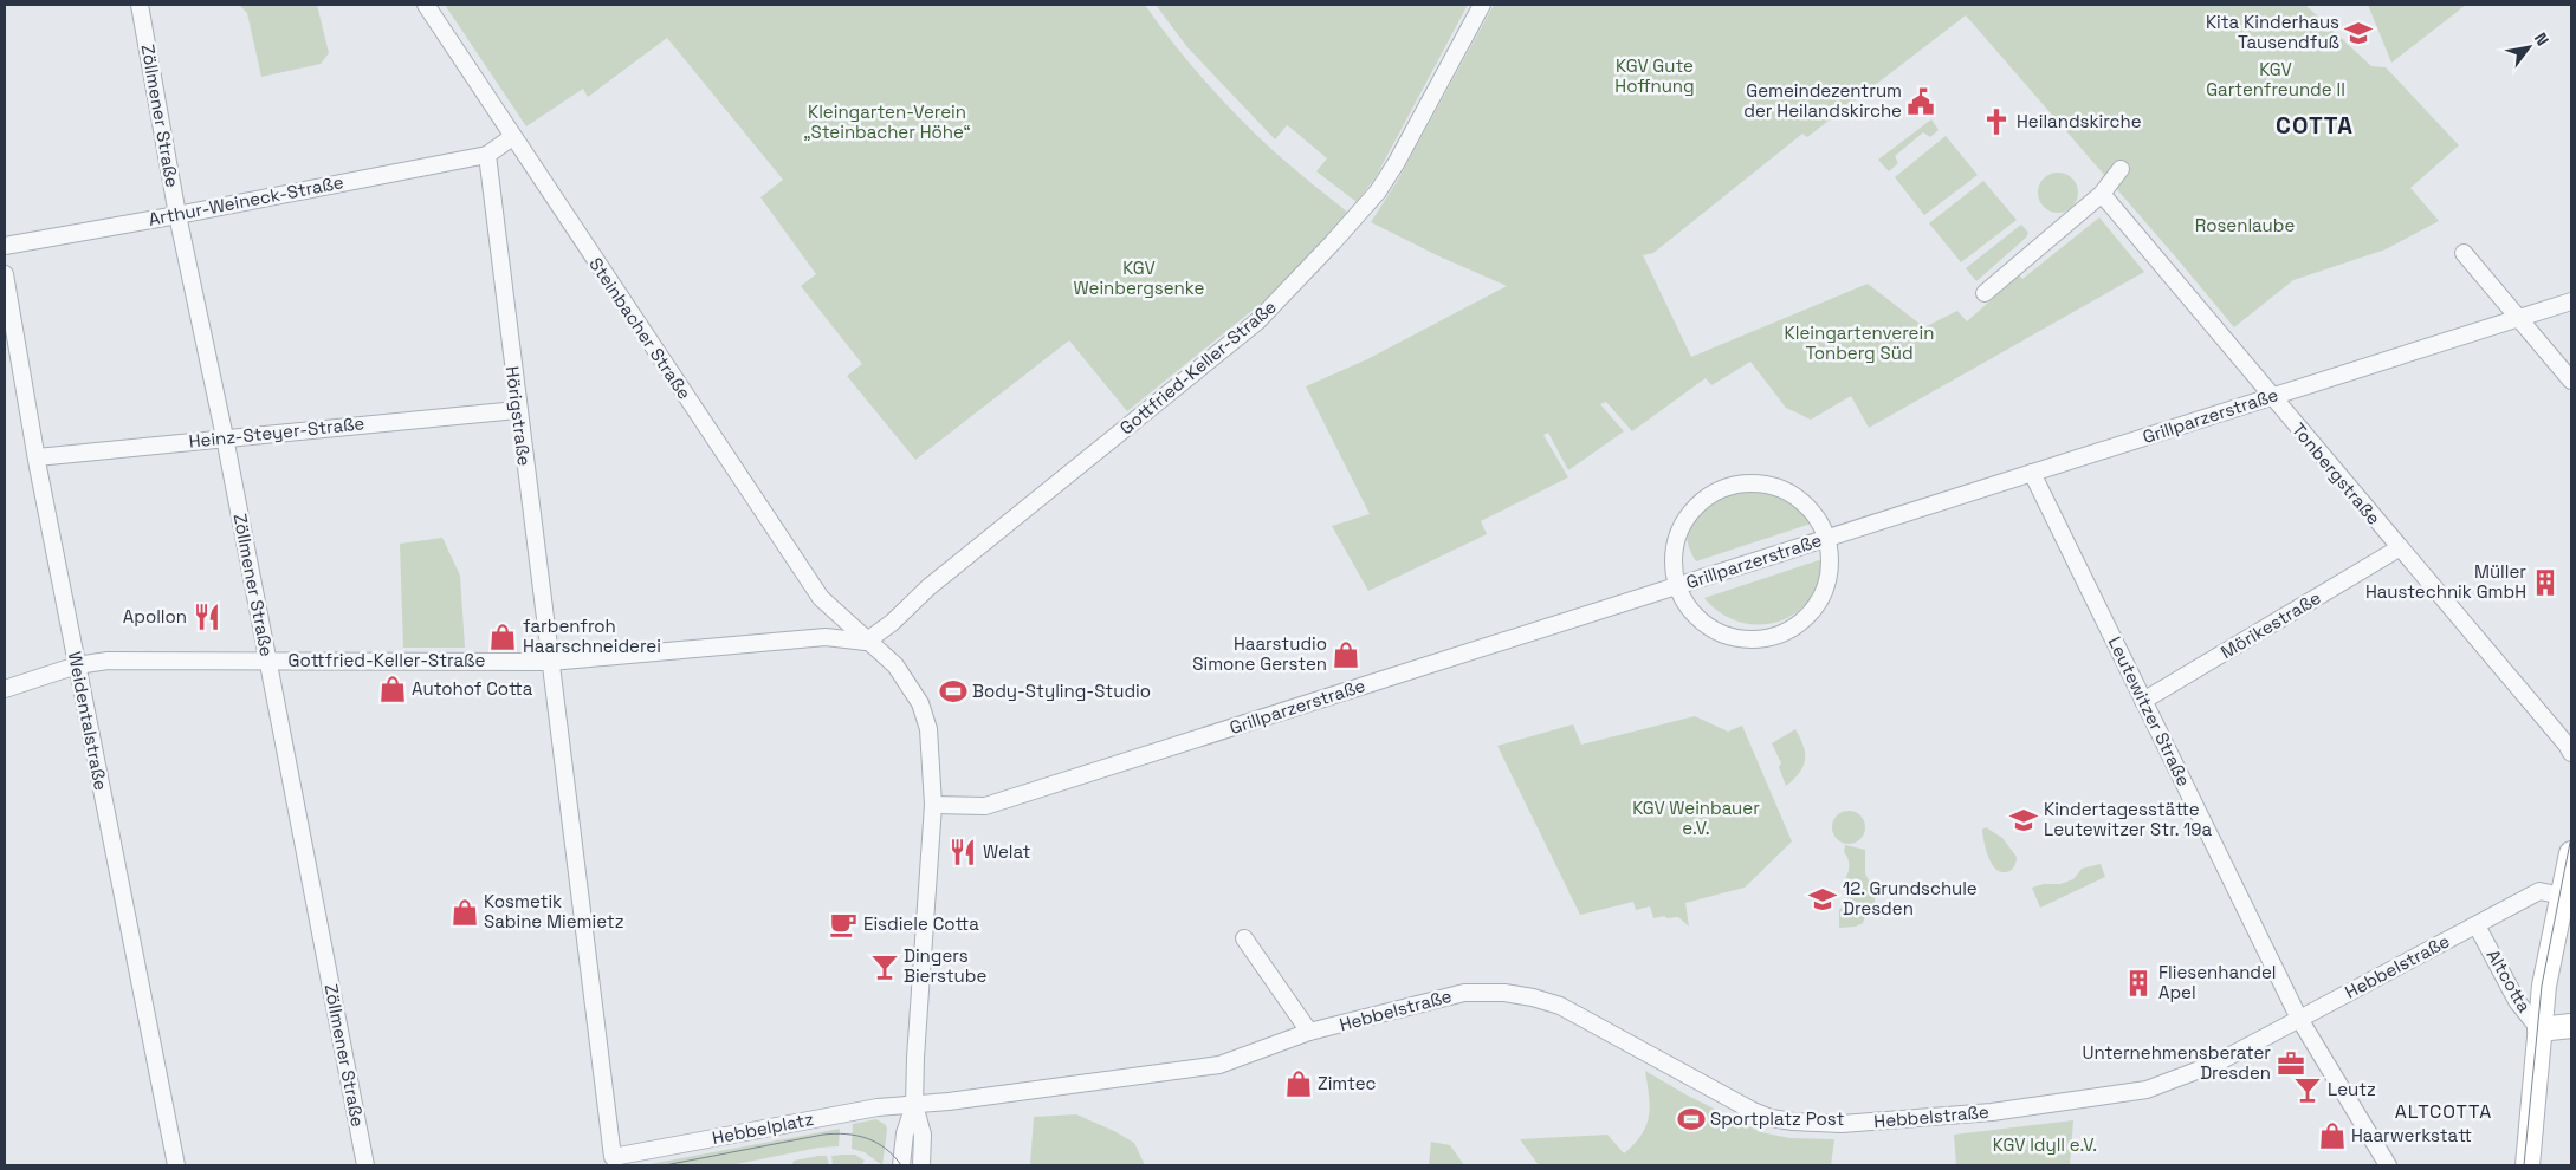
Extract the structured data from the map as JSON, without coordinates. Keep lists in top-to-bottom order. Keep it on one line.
{"streets":{"main road":["Altcotta"],"street":["Zöllmener Straße","Arthur-Weineck-Straße","Steinbacher Straße","Gottfried-Keller-Straße","Hörigstraße","Grillparzerstraße","Heinz-Steyer-Straße","Tonbergstraße","Mörikestraße","Leutewitzer Straße","Weidentalstraße","Hebbelstraße","Hebbelplatz"]},"crossings":[["Zöllmener Straße","Arthur-Weineck-Straße"],["Zöllmener Straße","Gottfried-Keller-Straße"],["Zöllmener Straße","Heinz-Steyer-Straße"],["Arthur-Weineck-Straße","Hörigstraße"],["Steinbacher Straße","Gottfried-Keller-Straße"],["Steinbacher Straße","Grillparzerstraße"],["Steinbacher Straße","Hebbelstraße"],["Steinbacher Straße","Hebbelplatz"],["Gottfried-Keller-Straße","Hörigstraße"],["Gottfried-Keller-Straße","Weidentalstraße"],["Hörigstraße","Heinz-Steyer-Straße"],["Hörigstraße","Hebbelplatz"],["Grillparzerstraße","Tonbergstraße"],["Grillparzerstraße","Leutewitzer Straße"],["Heinz-Steyer-Straße","Weidentalstraße"],["Tonbergstraße","Mörikestraße"],["Mörikestraße","Leutewitzer Straße"],["Leutewitzer Straße","Hebbelstraße"],["Hebbelstraße","Altcotta"],["Hebbelstraße","Hebbelplatz"]],"districts":["COTTA","ALTCOTTA"],"parks":["KGV Gute Hoffnung","KGV Gartenfreunde II","Kleingarten-Verein „Steinbacher Höhe“","Rosenlaube","KGV Weinbergsenke","Kleingartenverein Tonberg Süd","KGV Weinbauer e.V.","KGV Idyll e.V."],"places":{"school or university":["Kita Kinderhaus Tausendfuß","Kindertagesstätte Leutewitzer Str. 19a","12. Grundschule Dresden"],"public building":["Gemeindezentrum der Heilandskirche"],"church":["Heilandskirche"],"building":["Müller Haustechnik GmbH","Fliesenhandel Apel"],"restaurant":["Apollon","Welat"],"shop":["farbenfroh Haarschneiderei","Haarstudio Simone Gersten","Autohof Cotta","Kosmetik Sabine Miemietz","Zimtec","Haarwerkstatt"],"sports":["Body-Styling-Studio","Sportplatz Post"],"cafe":["Eisdiele Cotta"],"bar":["Dingers Bierstube","Leutz"],"office":["Unternehmensberater Dresden"]},"north":"top right"}
